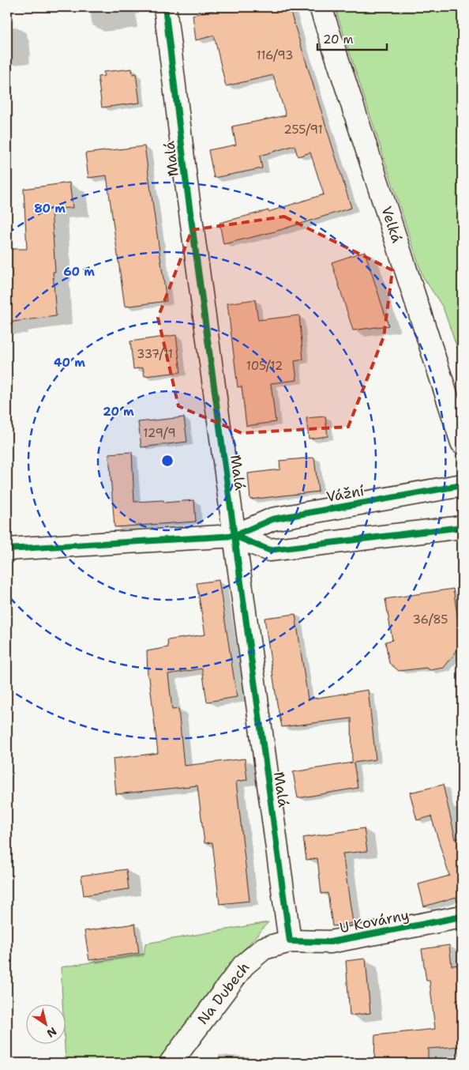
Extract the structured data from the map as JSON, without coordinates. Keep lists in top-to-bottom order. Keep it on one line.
{"streets":{"street":["Malá","Velká","Vážní","U Kovárny","Na Dubech"]},"crossings":[["Malá","Vážní"],["Malá","U Kovárny"],["Malá","Na Dubech"],["U Kovárny","Na Dubech"]],"house_numbers":["116/93","255/91","337/11","105/12","129/9","36/85"],"scale_bar":"20 m","north":"bottom right","rings":["80 m","60 m","40 m","20 m"]}
